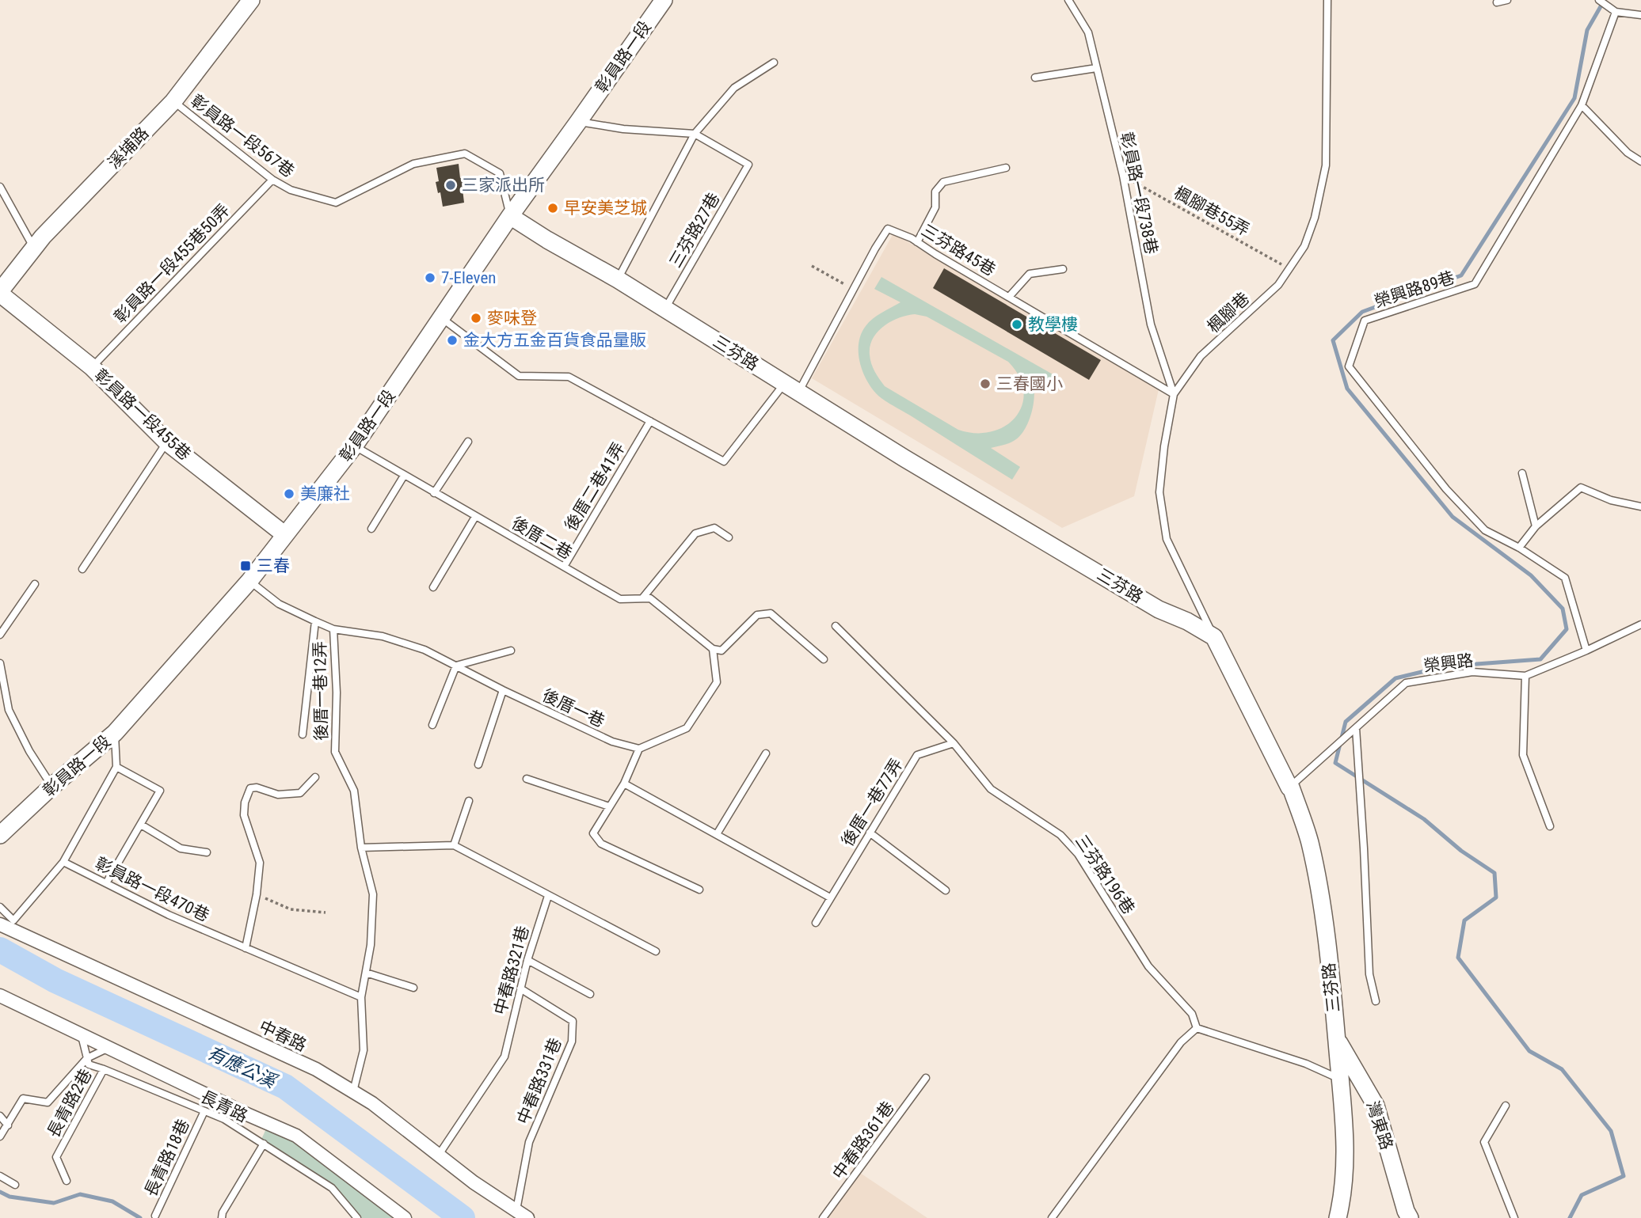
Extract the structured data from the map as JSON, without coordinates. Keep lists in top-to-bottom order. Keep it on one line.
{"streets":{"street":["彰員路一段","溪埔路","三芬路","彰員路一段455巷","中春路","灣東路"],"lane":["彰員路一段567巷","彰員路一段738巷","三芬路27巷","三芬路45巷","彰員路一段455巷50弄","榮興路89巷","楓腳巷","後厝二巷41弄","後厝二巷","榮興路","後厝一巷12弄","後厝一巷","後厝一巷77弄","三芬路196巷","彰員路一段470巷","中春路321巷","中春路331巷","長青路2巷","長青路","中春路361巷","長青路18巷"],"path":["楓腳巷55弄"]},"crossings":[["彰員路一段","彰員路一段567巷"],["彰員路一段","三芬路"],["彰員路一段","彰員路一段455巷"],["彰員路一段","後厝二巷"],["彰員路一段","後厝一巷"],["彰員路一段567巷","溪埔路"],["彰員路一段567巷","彰員路一段455巷50弄"],["彰員路一段567巷","三芬路"],["溪埔路","彰員路一段455巷"],["彰員路一段738巷","楓腳巷55弄"],["彰員路一段738巷","三芬路45巷"],["彰員路一段738巷","楓腳巷"],["楓腳巷55弄","楓腳巷"],["三芬路27巷","三芬路"],["三芬路45巷","楓腳巷"],["三芬路45巷","三芬路"],["三芬路45巷","後厝二巷41弄"],["彰員路一段455巷50弄","彰員路一段455巷"],["榮興路89巷","榮興路"],["楓腳巷","三芬路"],["三芬路","榮興路"],["三芬路","灣東路"],["後厝二巷41弄","後厝二巷"],["後厝一巷12弄","後厝一巷"],["後厝一巷12弄","彰員路一段470巷"],["後厝一巷12弄","中春路"],["後厝一巷77弄","三芬路196巷"],["中春路321巷","中春路"],["中春路321巷","中春路331巷"],["中春路","中春路331巷"],["長青路2巷","長青路"],["長青路","長青路18巷"]],"water":["有應公溪"],"places":{"other":["三家派出所","早安美芝城","7-Eleven","麥味登","教學樓","金大方五金百貨食品量販","三春國小","美廉社"],"transit":["三春"]}}
